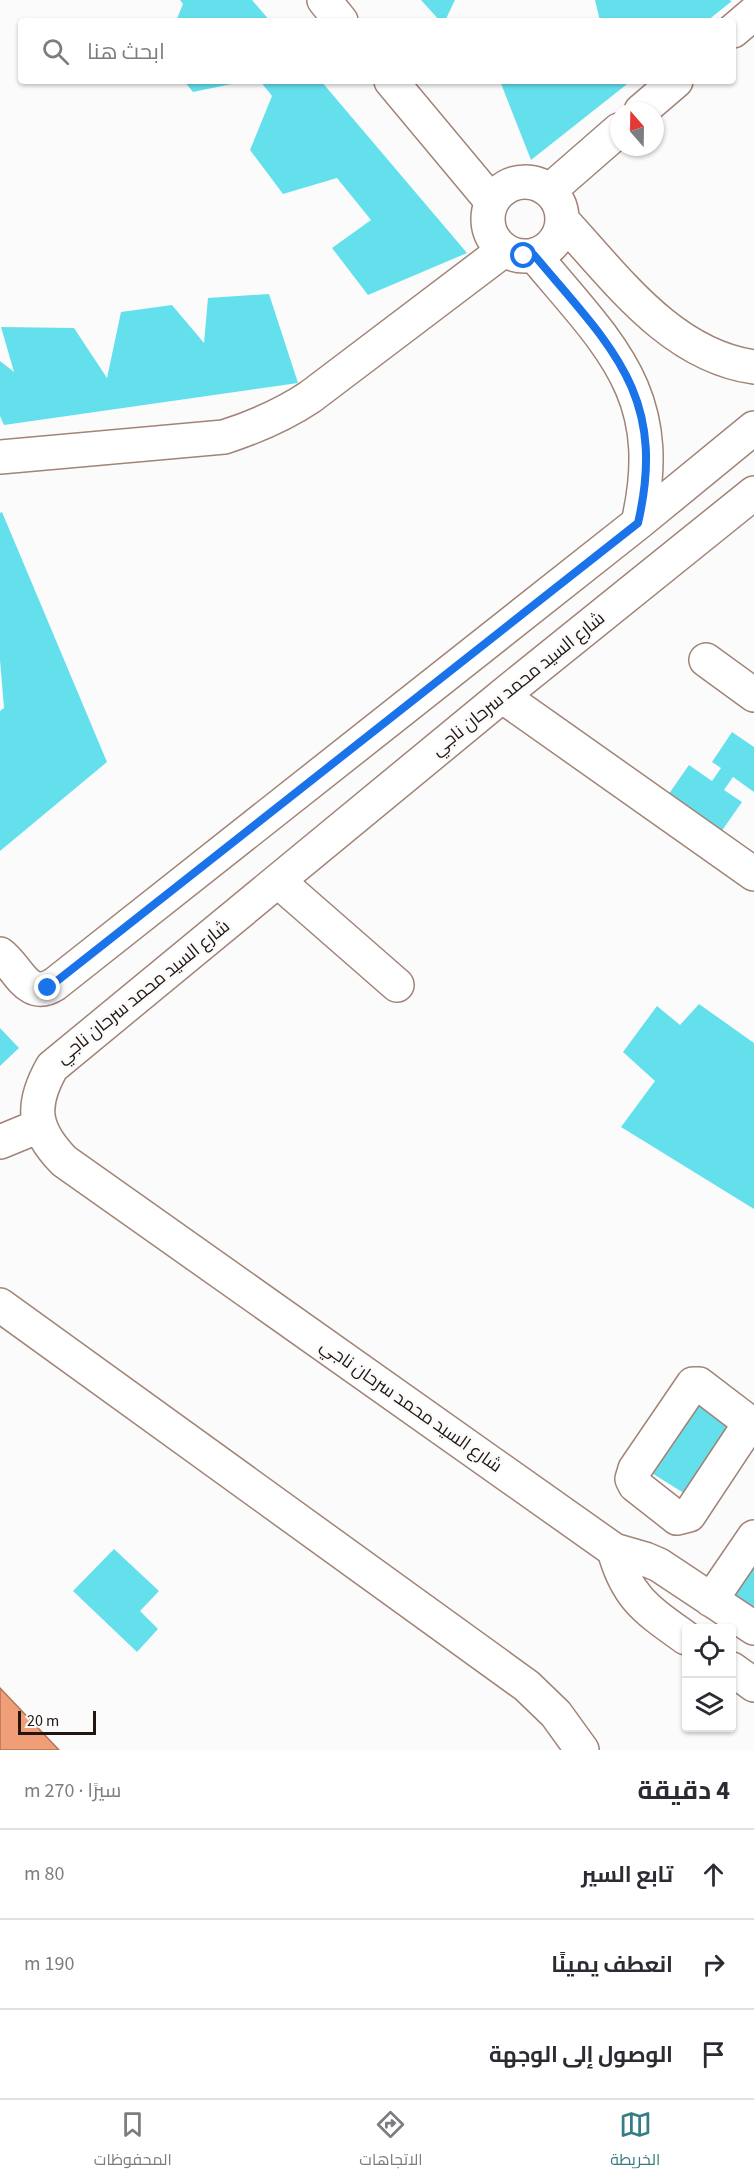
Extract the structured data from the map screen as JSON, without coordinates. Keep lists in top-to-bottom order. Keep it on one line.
{"streets":{"street":["شارع السيد محمد سرحان ناجي"]},"scale_bar":"20 m","north":"top","page":{"search":"ابحث هنا","scale":"20 m","heading":["4 دقيقة","سيرًا · 270 m"],"list":[["تابع السير","80 m"],["انعطف يمينًا","190 m"],"الوصول إلى الوجهة"],"nav":["الخريطة","الاتجاهات","المحفوظات"]}}
